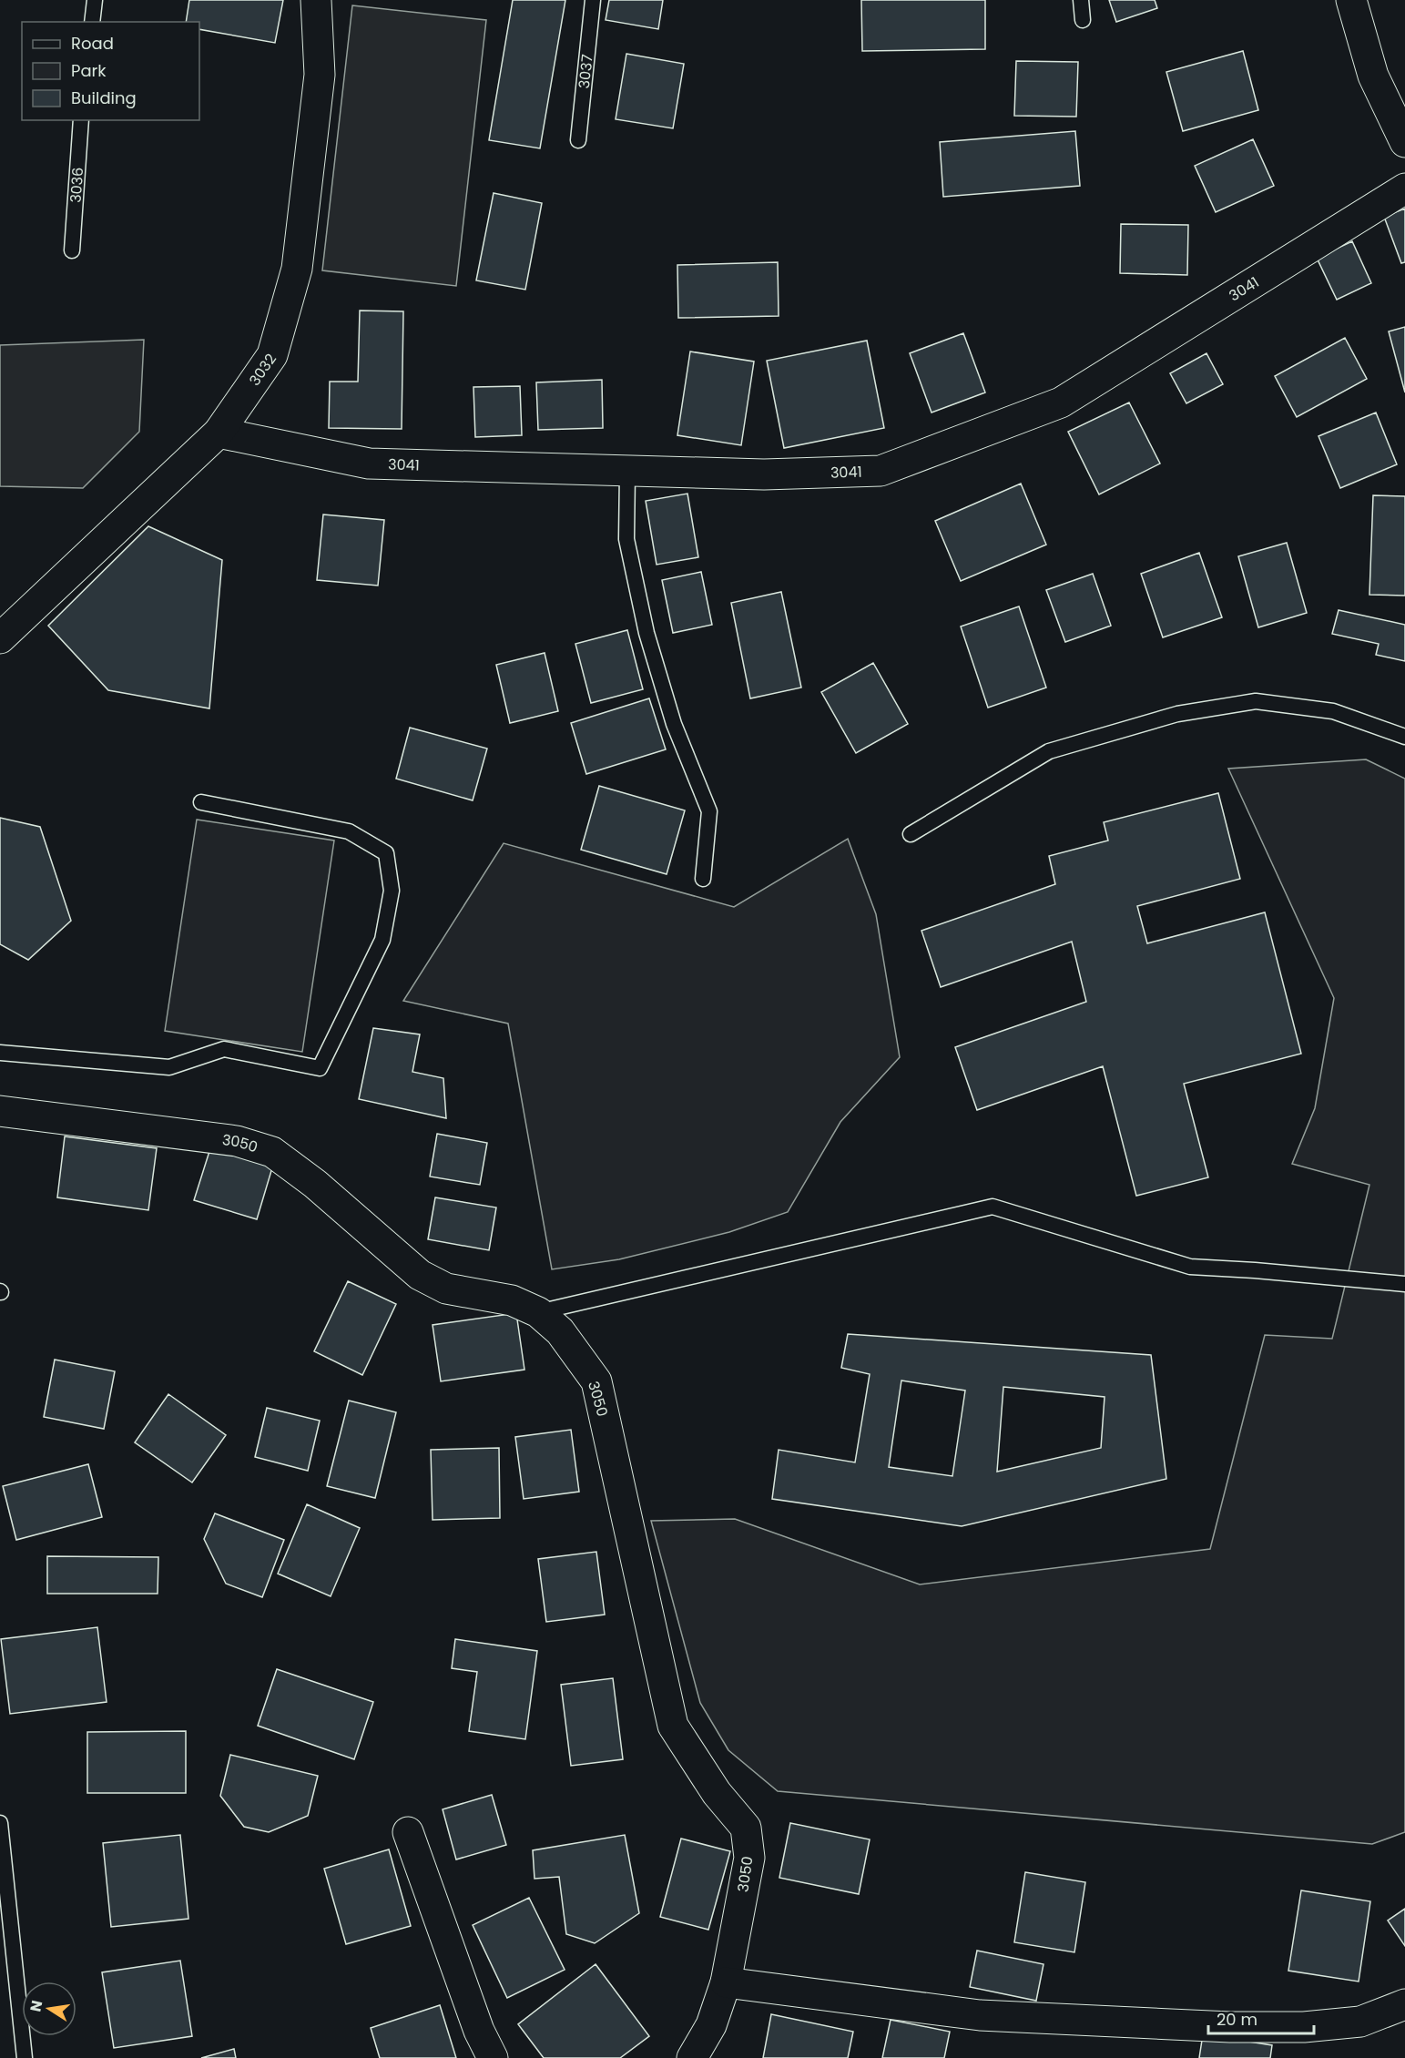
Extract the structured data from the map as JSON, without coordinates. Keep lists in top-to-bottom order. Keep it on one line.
{"streets":{"street":["3041","3032","3050"],"lane":["3037","3036"]},"crossings":[["3041","3032"]],"legend":["Road","Park","Building"],"scale_bar":"20 m","north":"left"}
